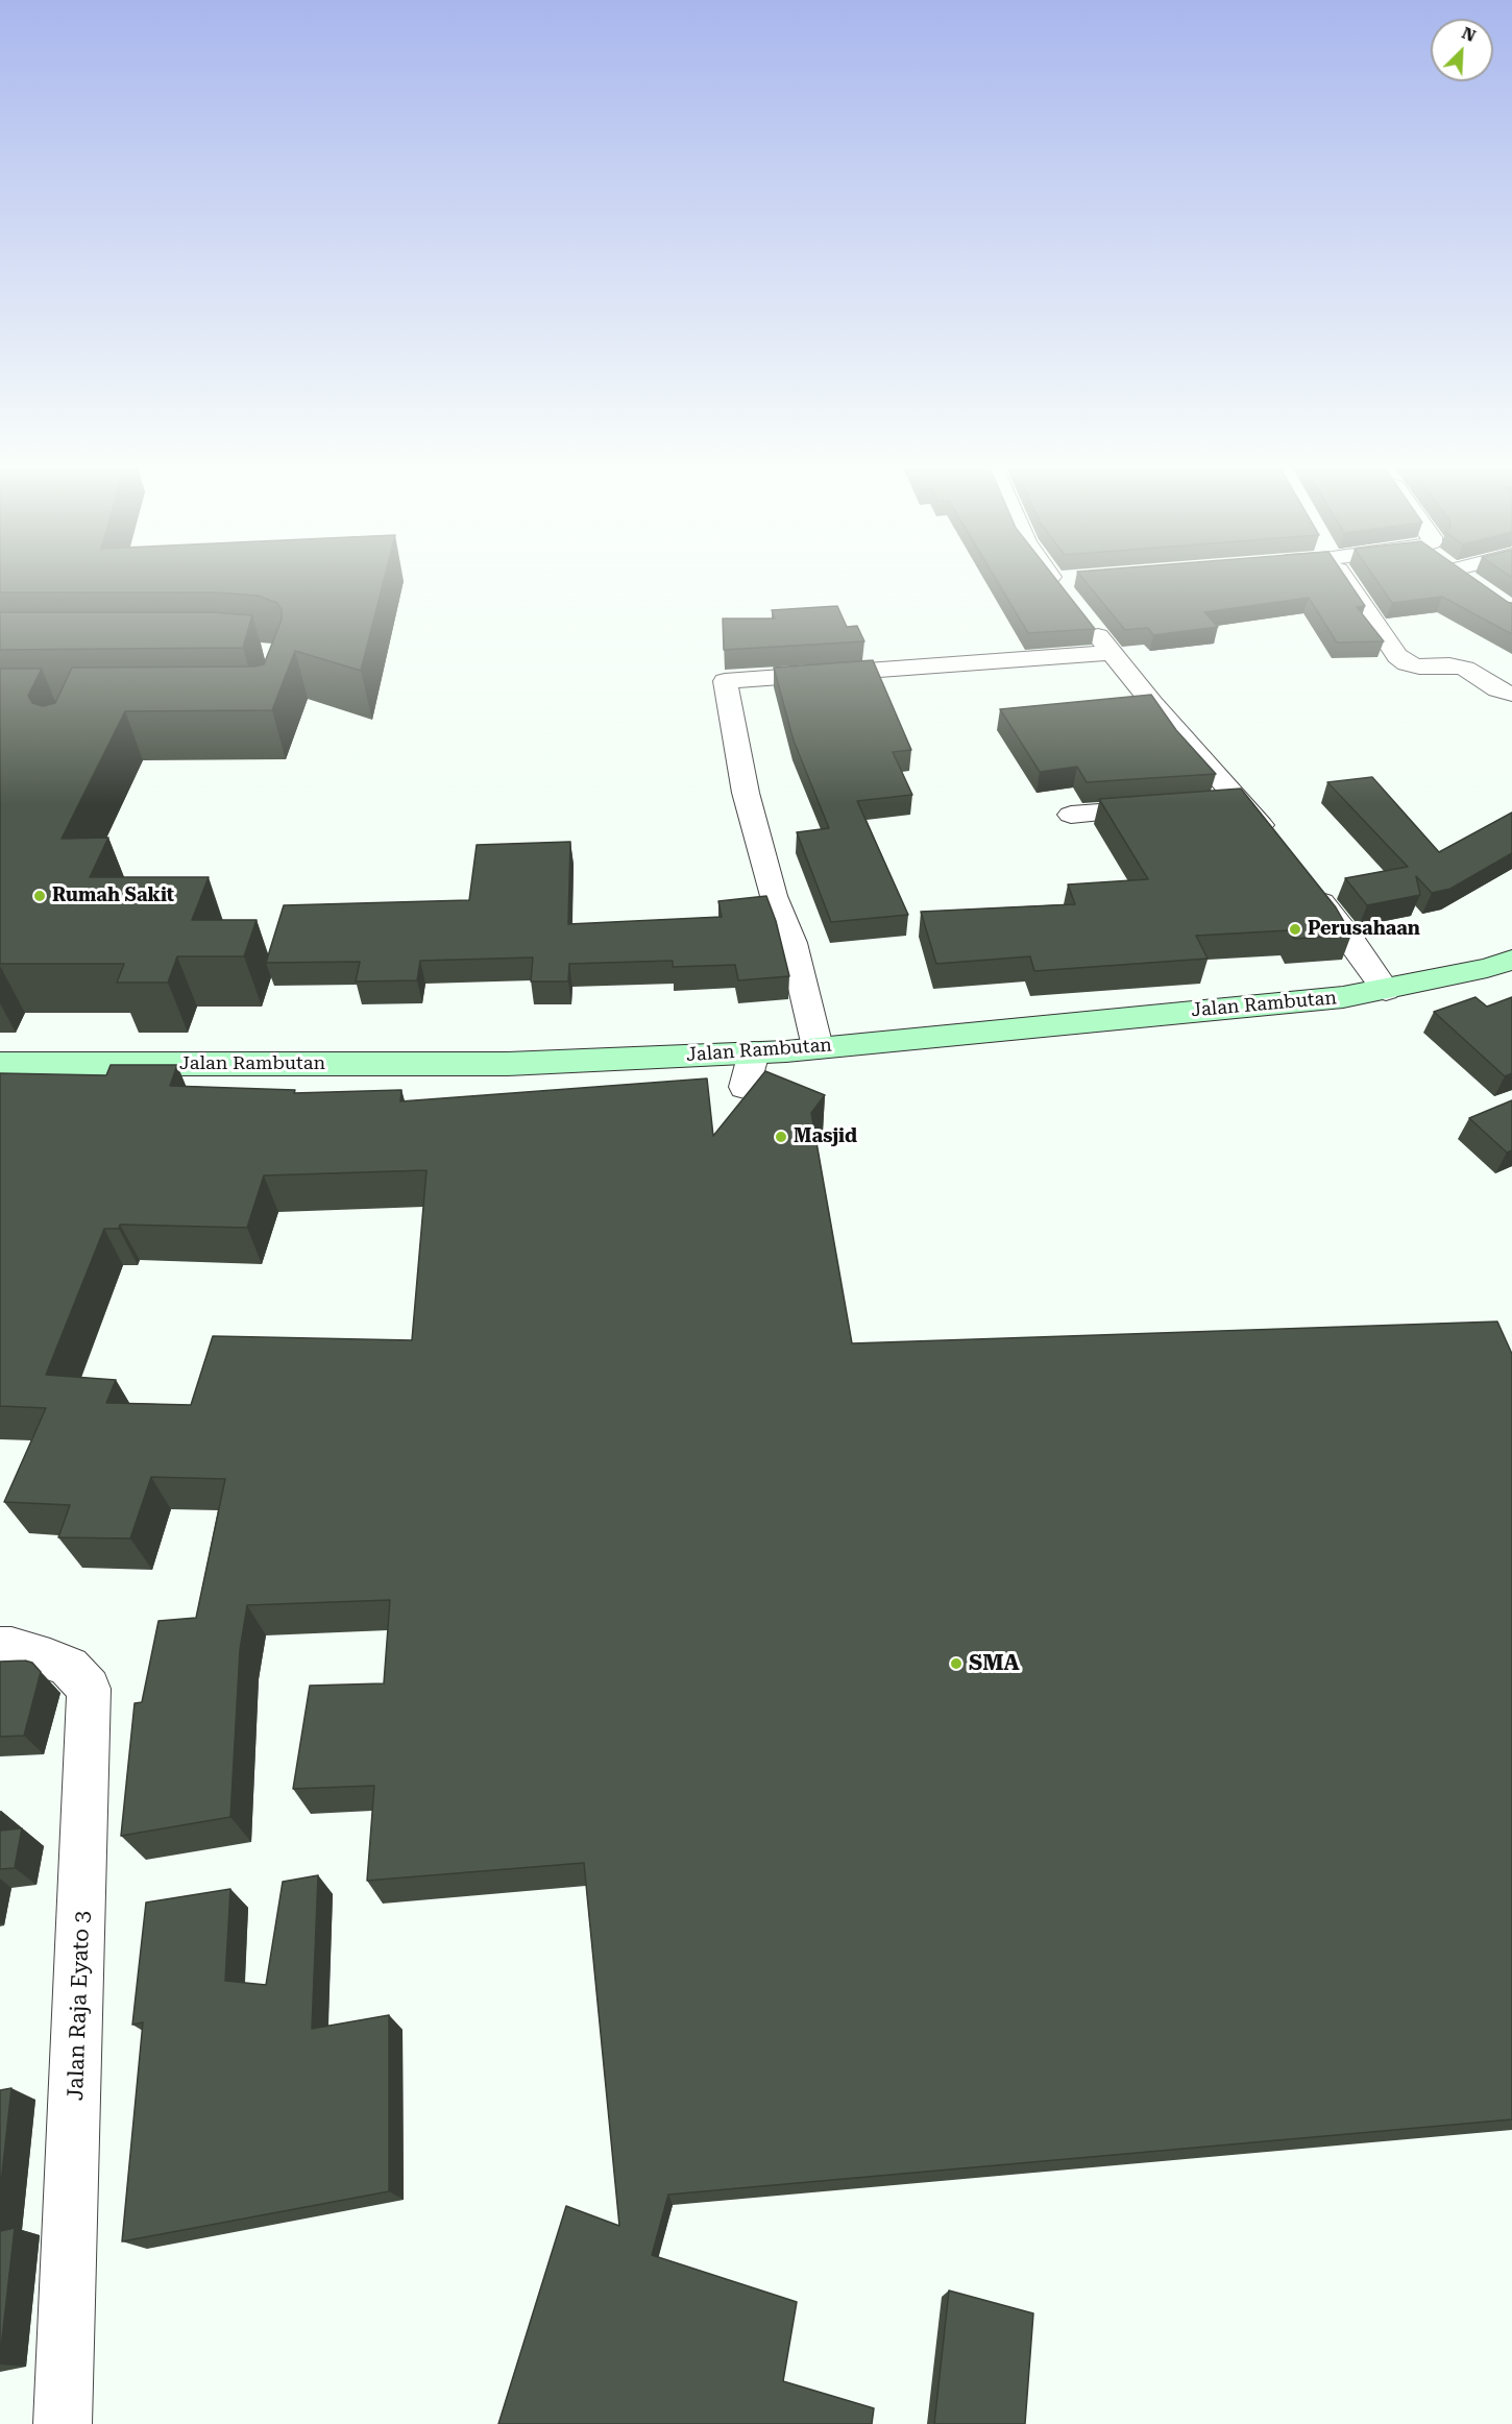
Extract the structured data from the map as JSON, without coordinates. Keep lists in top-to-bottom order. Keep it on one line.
{"streets":{"street":["Jalan Rambutan","Jalan Raja Eyato 3"]},"places":["Rumah Sakit","Perusahaan","Masjid","SMA"],"north":"top right"}
